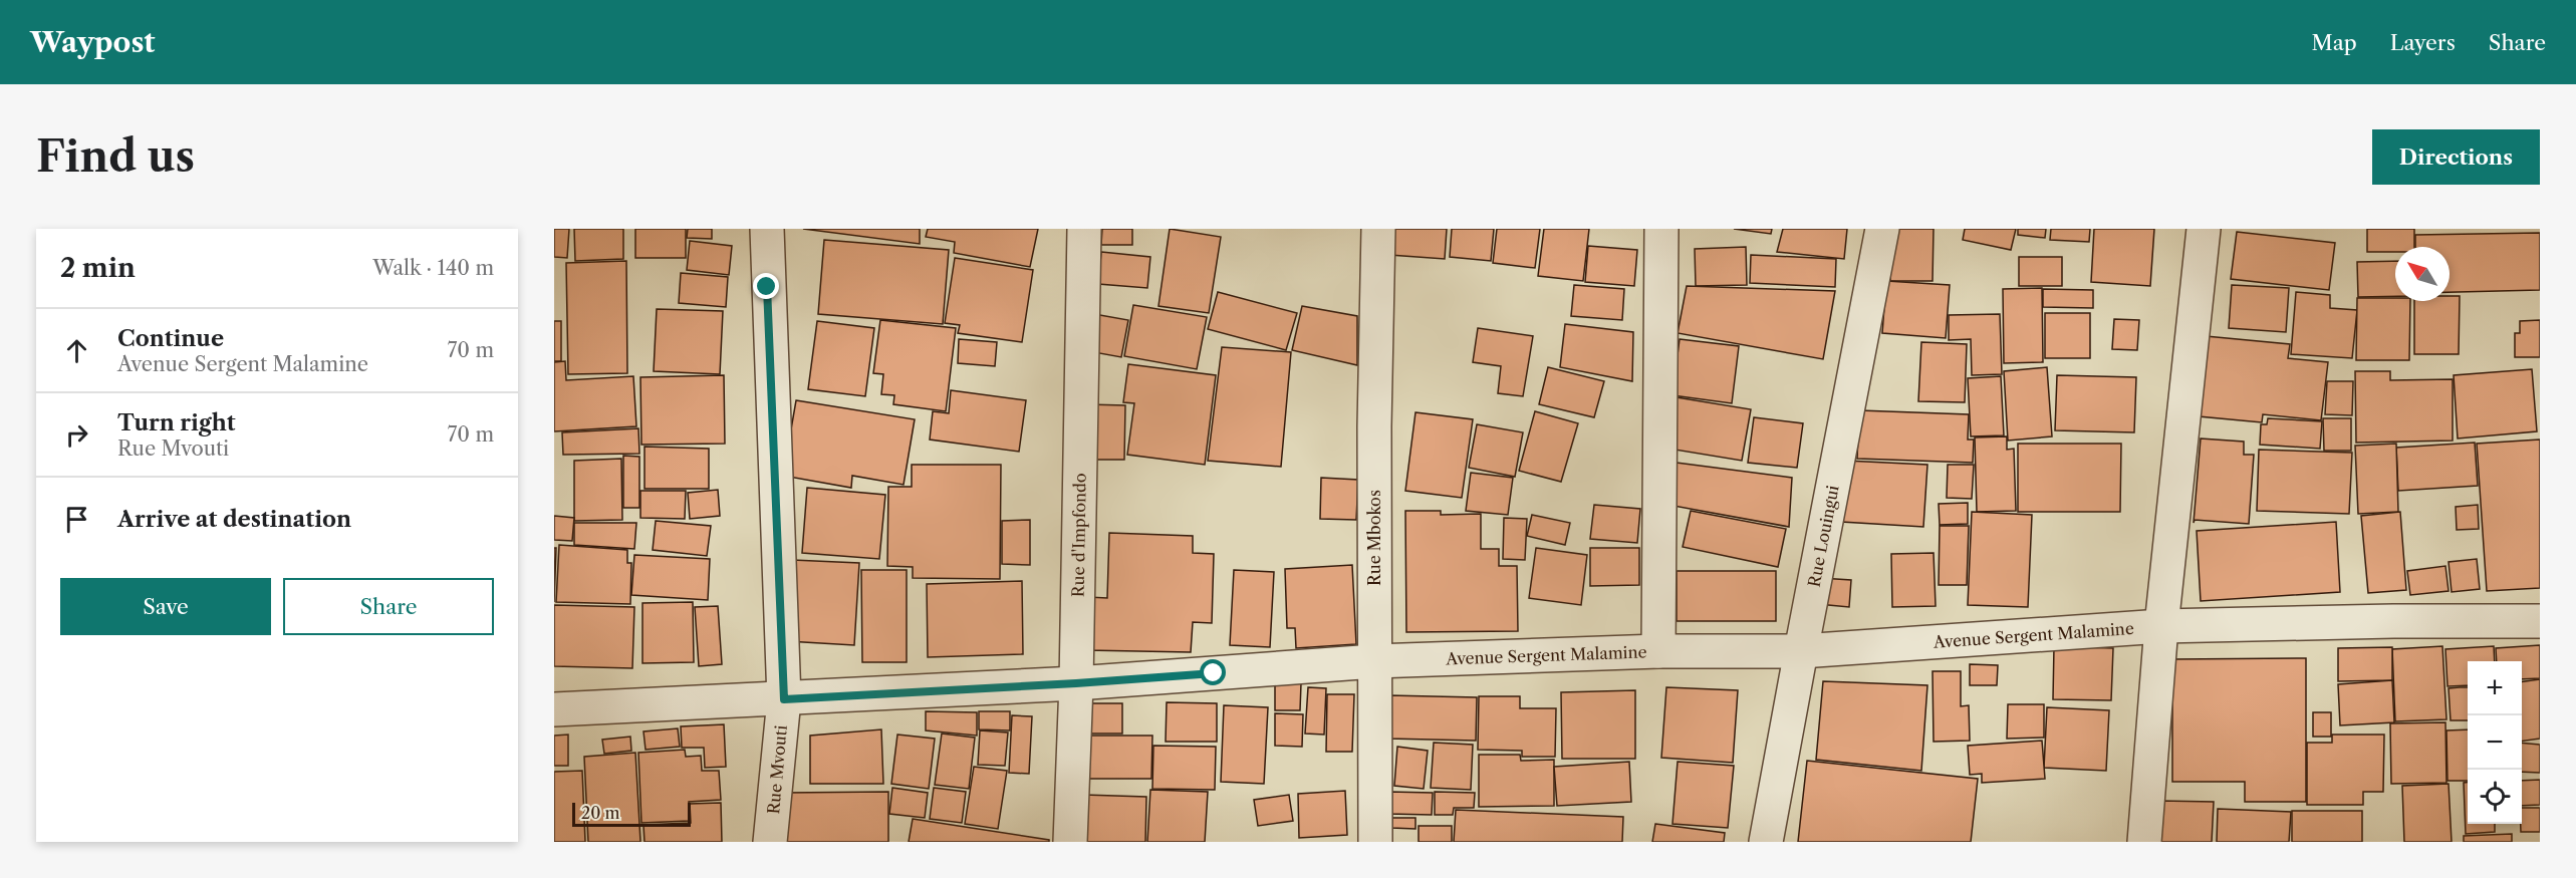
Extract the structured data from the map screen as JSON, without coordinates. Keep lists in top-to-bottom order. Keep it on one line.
{"streets":{"street":["Rue Louingui","Rue d'Impfondo","Rue Mbokos","Avenue Sergent Malamine","Rue Mvouti"]},"crossings":[["Rue Louingui","Avenue Sergent Malamine"],["Rue d'Impfondo","Avenue Sergent Malamine"],["Rue Mbokos","Avenue Sergent Malamine"],["Avenue Sergent Malamine","Rue Mvouti"]],"scale_bar":"20 m","north":"top left","page":{"header":"Waypost","nav":["Map","Layers","Share"],"buttons":["Directions",["Save","Share"]],"title":"Find us","heading":["2 min","Walk · 140 m"],"list":[["Continue","Avenue Sergent Malamine","70 m"],["Turn right","Rue Mvouti","70 m"],"Arrive at destination"],"map_buttons":["+","−"],"scale":"20 m"}}
